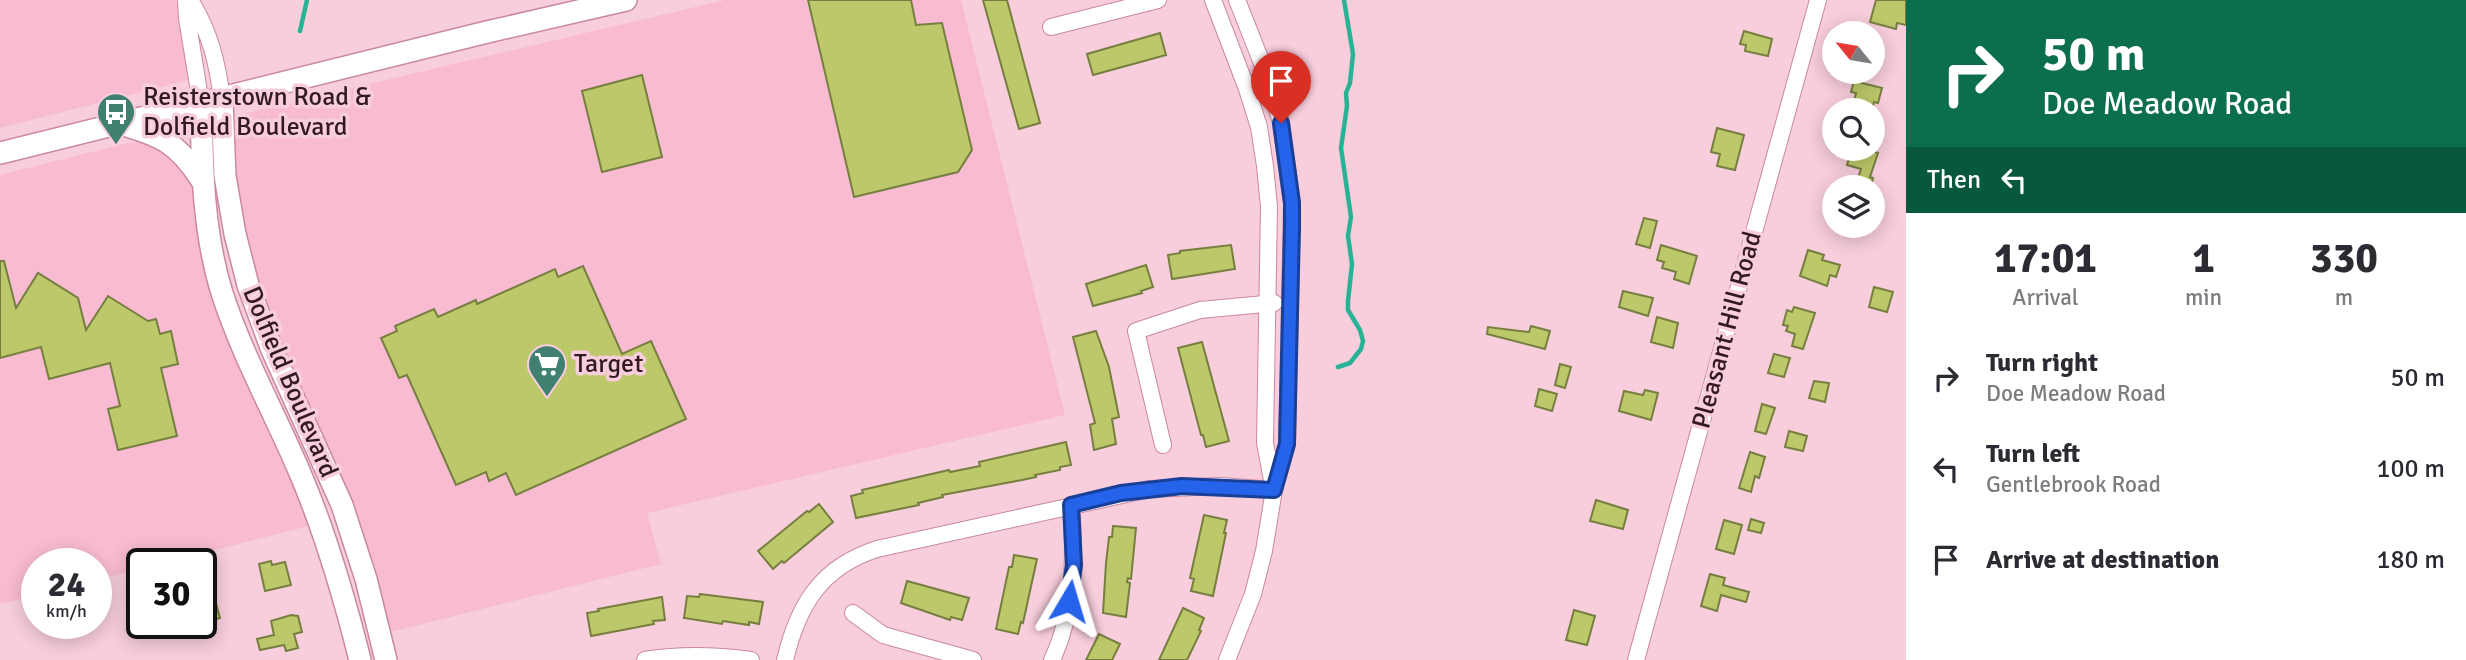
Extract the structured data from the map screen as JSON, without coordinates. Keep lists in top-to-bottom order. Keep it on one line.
{"streets":{"main road":["Dolfield Boulevard"],"street":["Pleasant Hill Road"]},"places":{"bus stop":["Reisterstown Road & Dolfield Boulevard"],"supermarket":["Target"]},"north":"top left","page":{"turn":["50 m","Doe Meadow Road"],"then":"Then","eta":["17:01","Arrival","1","min","330","m"],"list":[{"name":"Turn right","note":"Doe Meadow Road","value":"50 m"},{"name":"Turn left","note":"Gentlebrook Road","value":"100 m"},{"name":"Arrive at destination","value":"180 m"}],"speed":"24 km/h","limit":"30"}}
